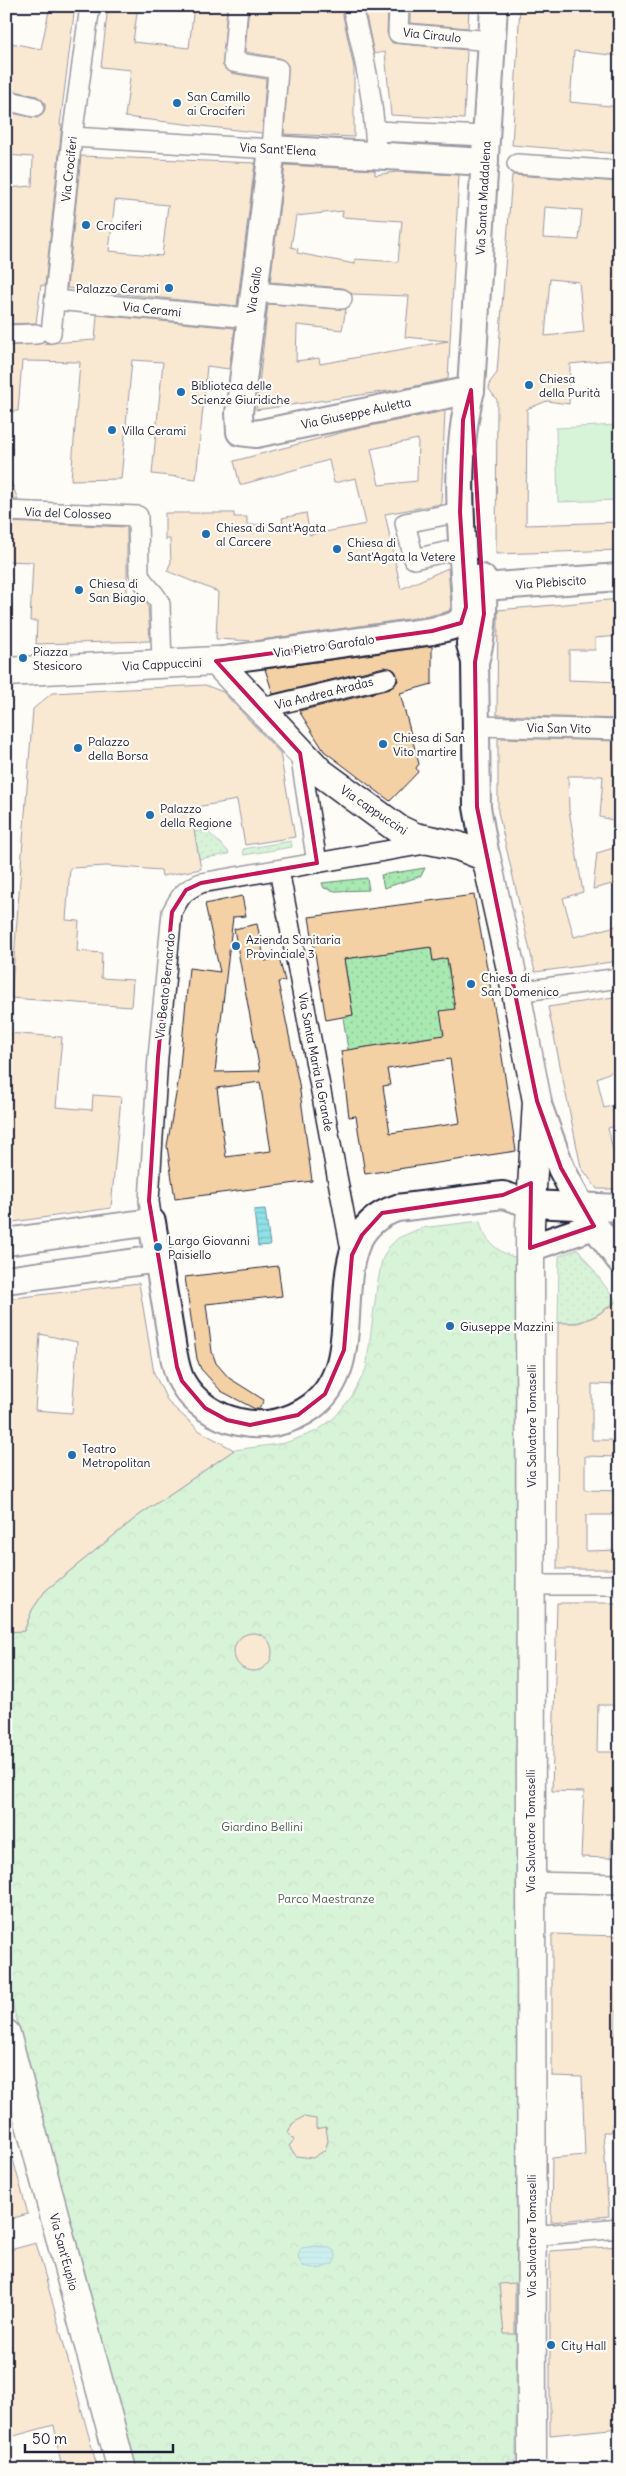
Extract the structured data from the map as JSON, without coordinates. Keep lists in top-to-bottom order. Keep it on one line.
{"streets":{"main road":["Via Sant'Elena","Via Santa Maddalena","Via Gallo","Via Giuseppe Auletta","Via Plebiscito","Via Pietro Garofalo","Via Cappuccini","Via cappuccini","Via Salvatore Tomaselli","Via Sant'Euplio"],"street":["Via Ciraulo","Via Crociferi","Via Cerami","Via del Colosseo","Via Andrea Aradas","Via San Vito","Via Beato Bernardo","Via Santa Maria la Grande"]},"crossings":[["Via Ciraulo","Via Santa Maddalena"],["Via Sant'Elena","Via Crociferi"],["Via Sant'Elena","Via Santa Maddalena"],["Via Sant'Elena","Via Gallo"],["Via Crociferi","Via Cerami"],["Via Santa Maddalena","Via Giuseppe Auletta"],["Via Santa Maddalena","Via Plebiscito"],["Via Santa Maddalena","Via Pietro Garofalo"],["Via Gallo","Via Cerami"],["Via Gallo","Via Giuseppe Auletta"],["Via del Colosseo","Via Cappuccini"],["Via Pietro Garofalo","Via Cappuccini"],["Via Cappuccini","Via Andrea Aradas"],["Via Cappuccini","Via cappuccini"],["Via cappuccini","Via Beato Bernardo"],["Via Beato Bernardo","Via Santa Maria la Grande"]],"parks":["Giardino Bellini","Parco Maestranze"],"places":["San Camillo ai Crociferi","Crociferi","Palazzo Cerami","Chiesa della Purità","Biblioteca delle Scienze Giuridiche","Villa Cerami","Chiesa di Sant'Agata al Carcere","Chiesa di Sant'Agata la Vetere","Chiesa di San Biagio","Piazza Stesicoro","Chiesa di San Vito martire","Palazzo della Borsa","Palazzo della Regione","Azienda Sanitaria Provinciale 3","Chiesa di San Domenico","Largo Giovanni Paisiello","Giuseppe Mazzini","Teatro Metropolitan","City Hall"],"scale_bar":"50 m"}
